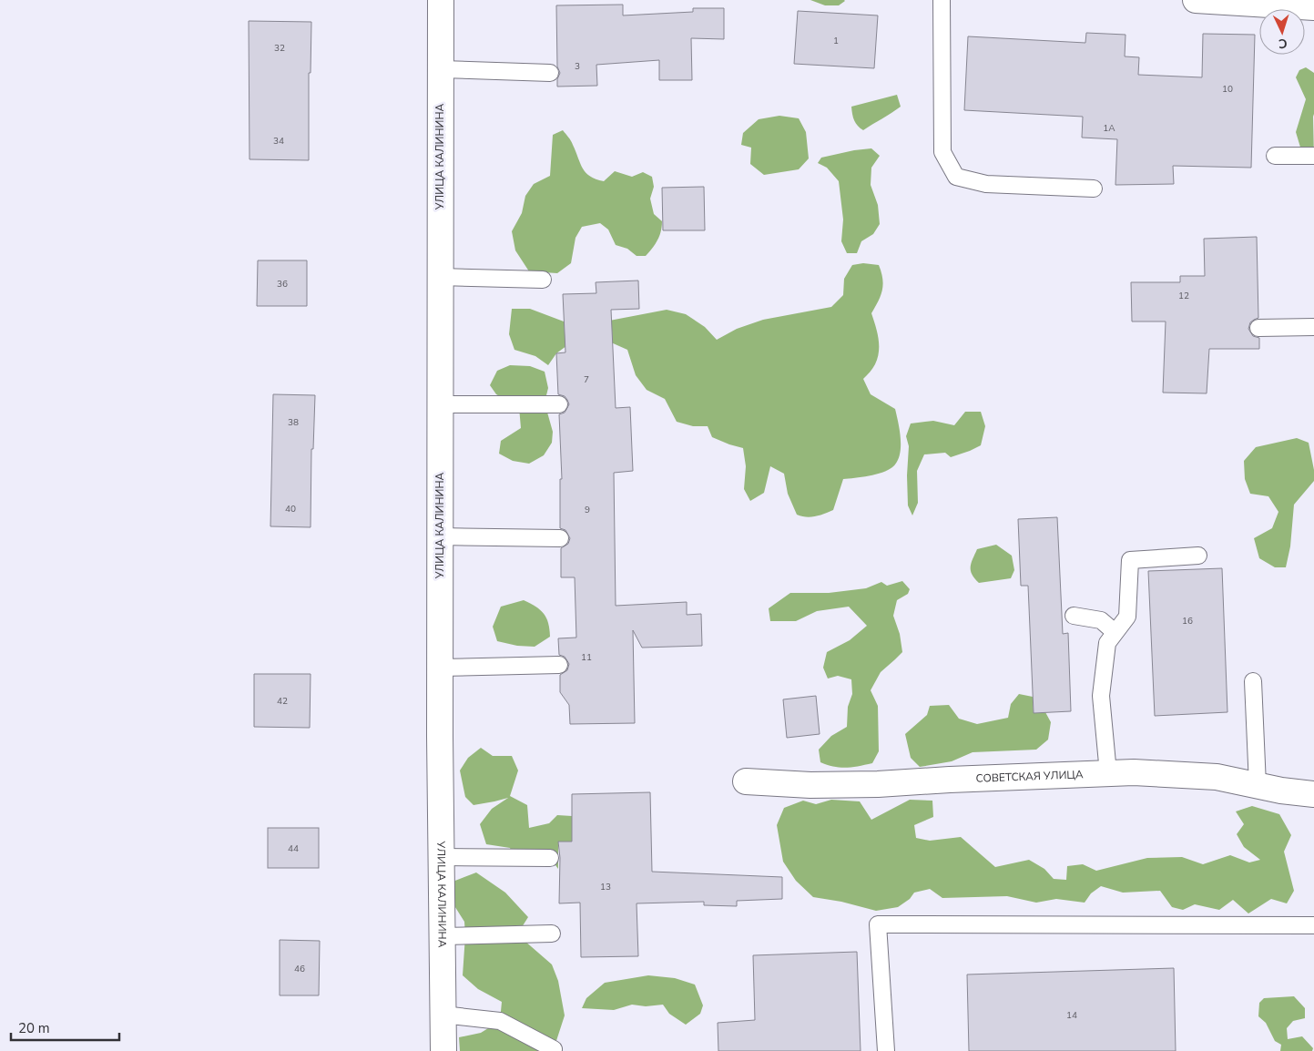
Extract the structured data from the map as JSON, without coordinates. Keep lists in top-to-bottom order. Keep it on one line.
{"streets":{"street":["УЛИЦА КАЛИНИНА","СОВЕТСКАЯ УЛИЦА"]},"house_numbers":["1","32","3","10","1А","34","36","12","7","38","40","9","16","11","42","44","13","46","14"],"scale_bar":"20 m","north":"bottom"}
